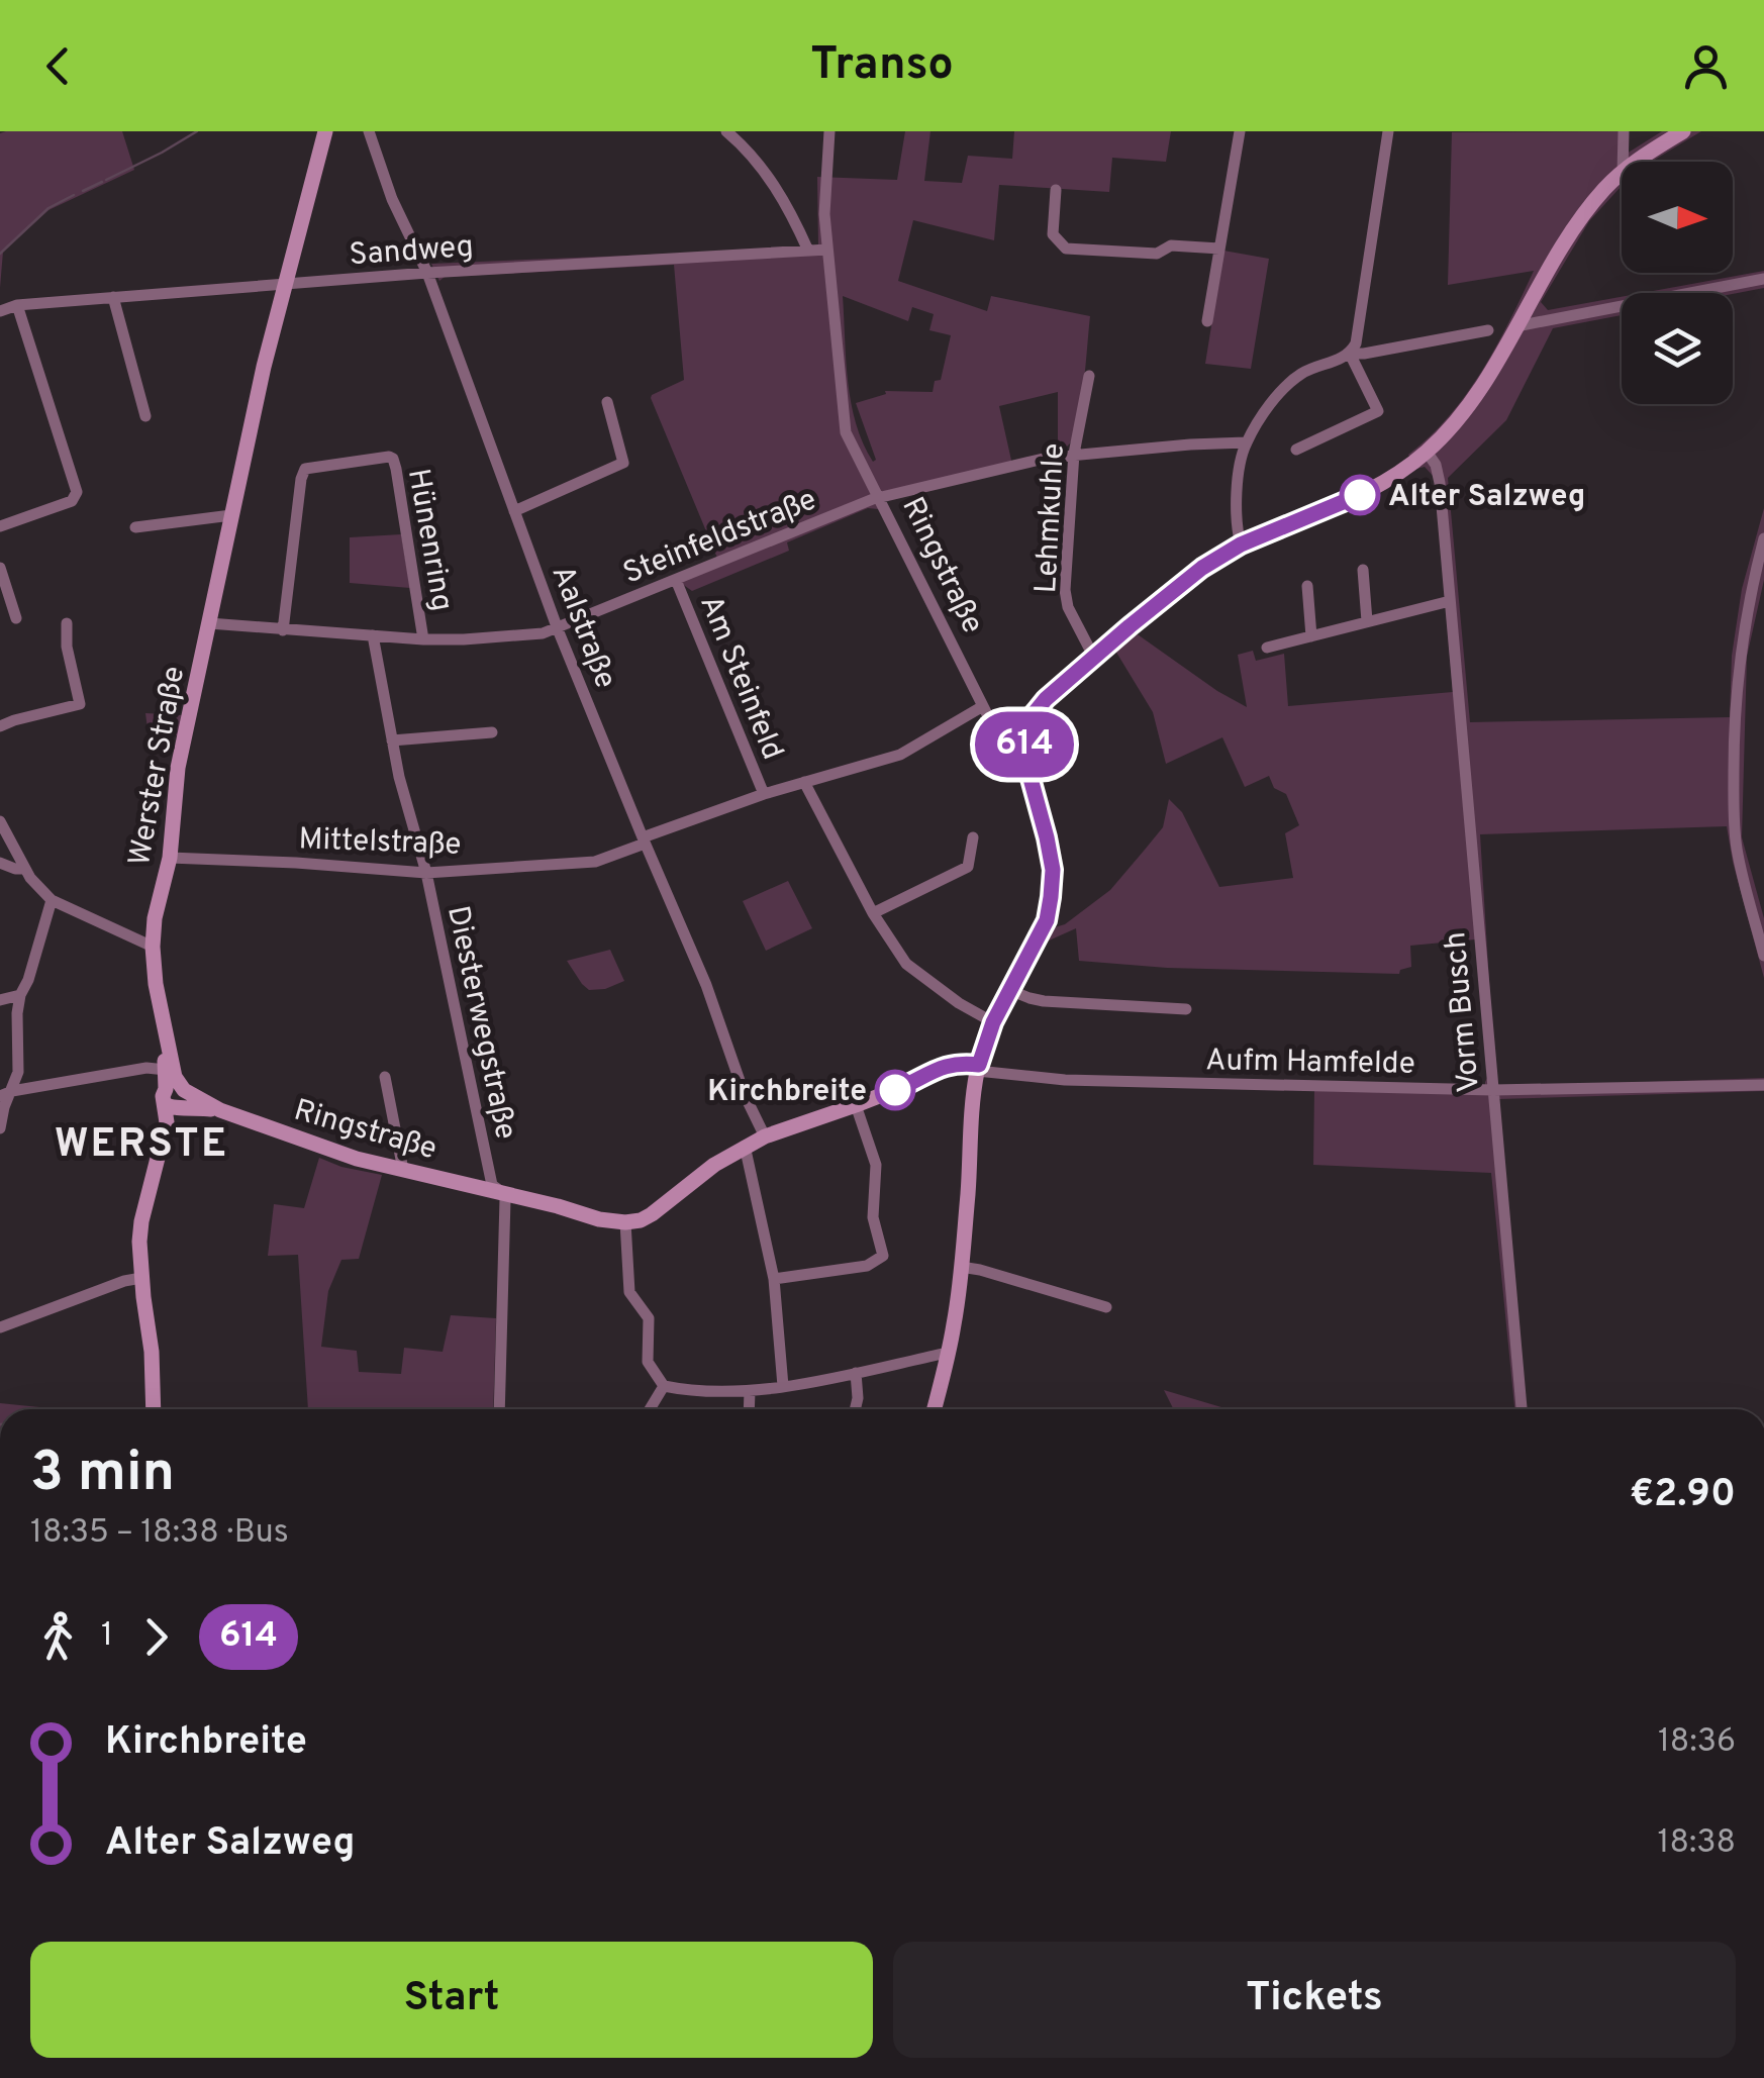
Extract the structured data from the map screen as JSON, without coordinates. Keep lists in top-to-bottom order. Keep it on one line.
{"streets":{"street":["Sandweg","Lehmkuhle","Steinfeldstraße","Hünenring","Ringstraße","Aalstraße","Am Steinfeld","Werster Straße","Mittelstraße","Vorm Busch","Diesterwegstraße","Aufm Hamfelde"]},"crossings":[["Sandweg","Ringstraße"],["Sandweg","Aalstraße"],["Sandweg","Werster Straße"],["Lehmkuhle","Steinfeldstraße"],["Steinfeldstraße","Hünenring"],["Steinfeldstraße","Ringstraße"],["Steinfeldstraße","Aalstraße"],["Steinfeldstraße","Am Steinfeld"],["Steinfeldstraße","Werster Straße"],["Steinfeldstraße","Diesterwegstraße"],["Ringstraße","Werster Straße"],["Ringstraße","Mittelstraße"],["Ringstraße","Diesterwegstraße"],["Aalstraße","Mittelstraße"],["Am Steinfeld","Mittelstraße"],["Werster Straße","Mittelstraße"],["Mittelstraße","Diesterwegstraße"],["Vorm Busch","Aufm Hamfelde"]],"districts":["WERSTE"],"places":["Alter Salzweg","Kirchbreite"],"lines":["bus line 614"],"north":"right","page":{"header":"Transo","on_map":"614","heading":["3 min","18:35 – 18:38 · Bus","€2.90"],"legs":["1","614"],"list":[{"name":"Kirchbreite","value":"18:36"},{"name":"Alter Salzweg","value":"18:38"}],"buttons":["Start","Tickets"]}}
